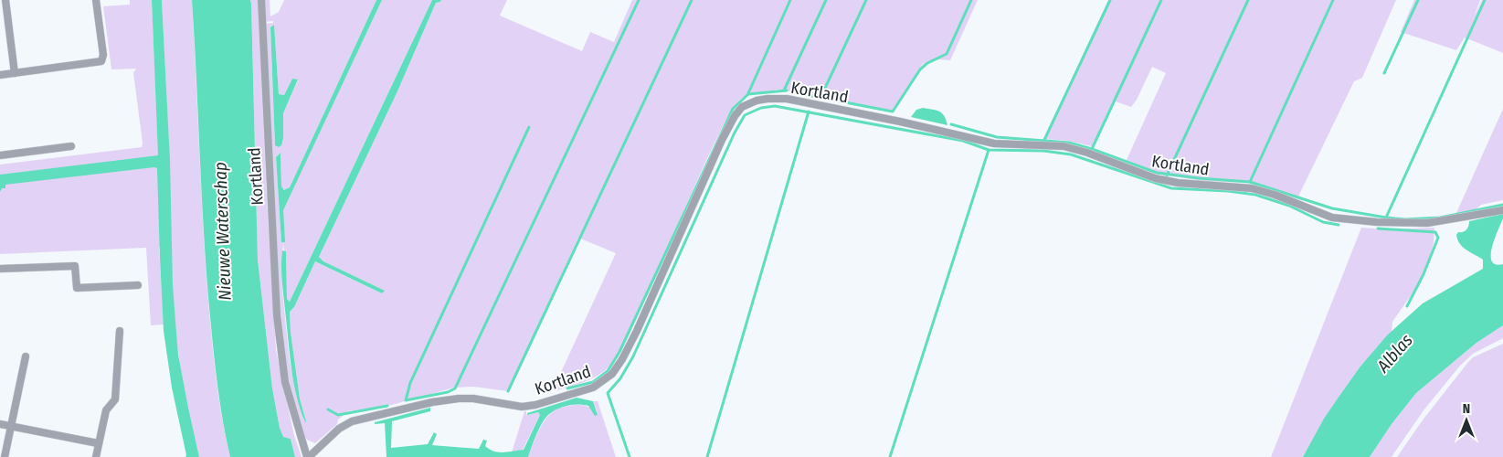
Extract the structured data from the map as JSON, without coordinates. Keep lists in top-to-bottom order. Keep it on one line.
{"streets":{"street":["Kortland"]},"water":["Nieuwe Waterschap","Alblas"],"north":"top"}
